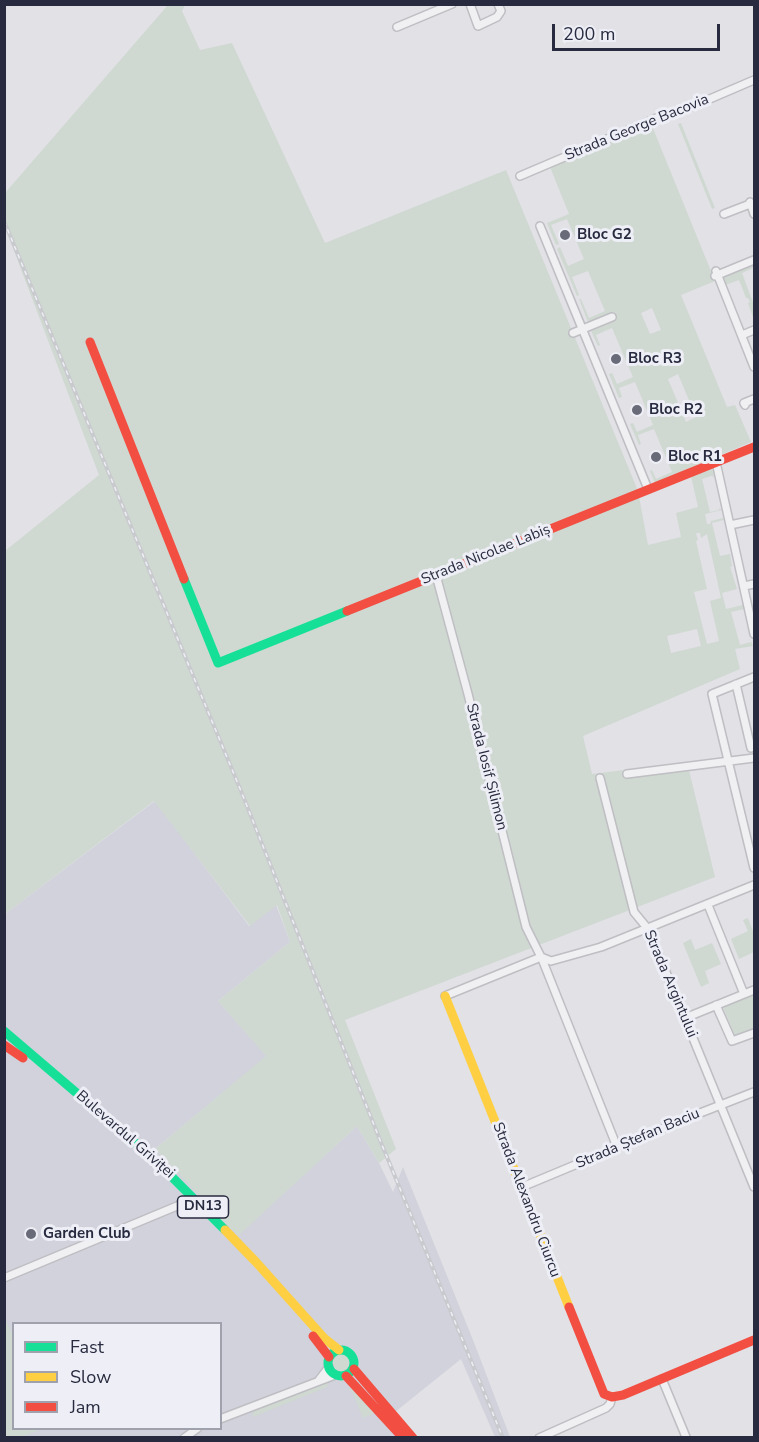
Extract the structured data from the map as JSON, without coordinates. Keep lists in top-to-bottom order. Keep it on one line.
{"streets":{"street":["Strada George Bacovia","Strada Nicolae Labiș","Strada Iosif Șilimon","Strada Argintului","Bulevardul Griviței","Strada Ștefan Baciu","Strada Alexandru Ciurcu","DN13"]},"crossings":[["Strada Nicolae Labiș","Strada Iosif Șilimon"],["Strada Iosif Șilimon","Strada Ștefan Baciu"],["Strada Argintului","Strada Ștefan Baciu"],["Bulevardul Griviței","DN13"],["Strada Ștefan Baciu","Strada Alexandru Ciurcu"]],"places":["Bloc G2","Bloc R3","Bloc R2","Bloc R1","Garden Club"],"legend":["Fast","Slow","Jam"],"scale_bar":"200 m"}
